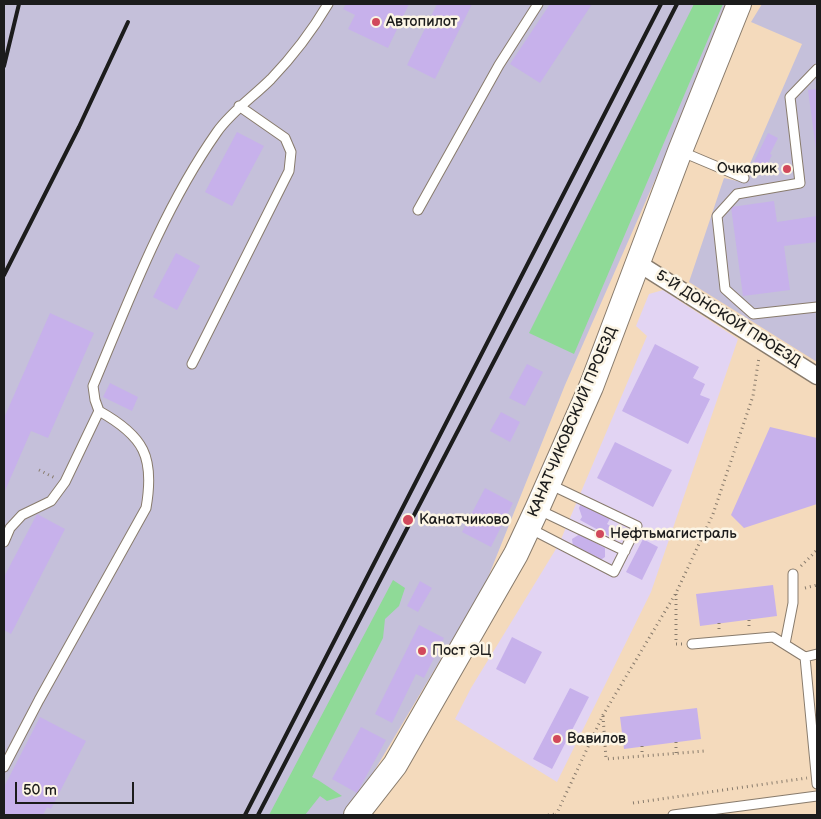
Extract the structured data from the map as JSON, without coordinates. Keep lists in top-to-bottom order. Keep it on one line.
{"streets":{"street":["5-Й ДОНСКОЙ ПРОЕЗД","КАНАТЧИКОВСКИЙ ПРОЕЗД"]},"crossings":[["5-Й ДОНСКОЙ ПРОЕЗД","КАНАТЧИКОВСКИЙ ПРОЕЗД"]],"places":["Автопилот","Очкарик","Канатчиково","Нефтьмагистраль","Пост ЭЦ","Вавилов"],"scale_bar":"50 m"}
